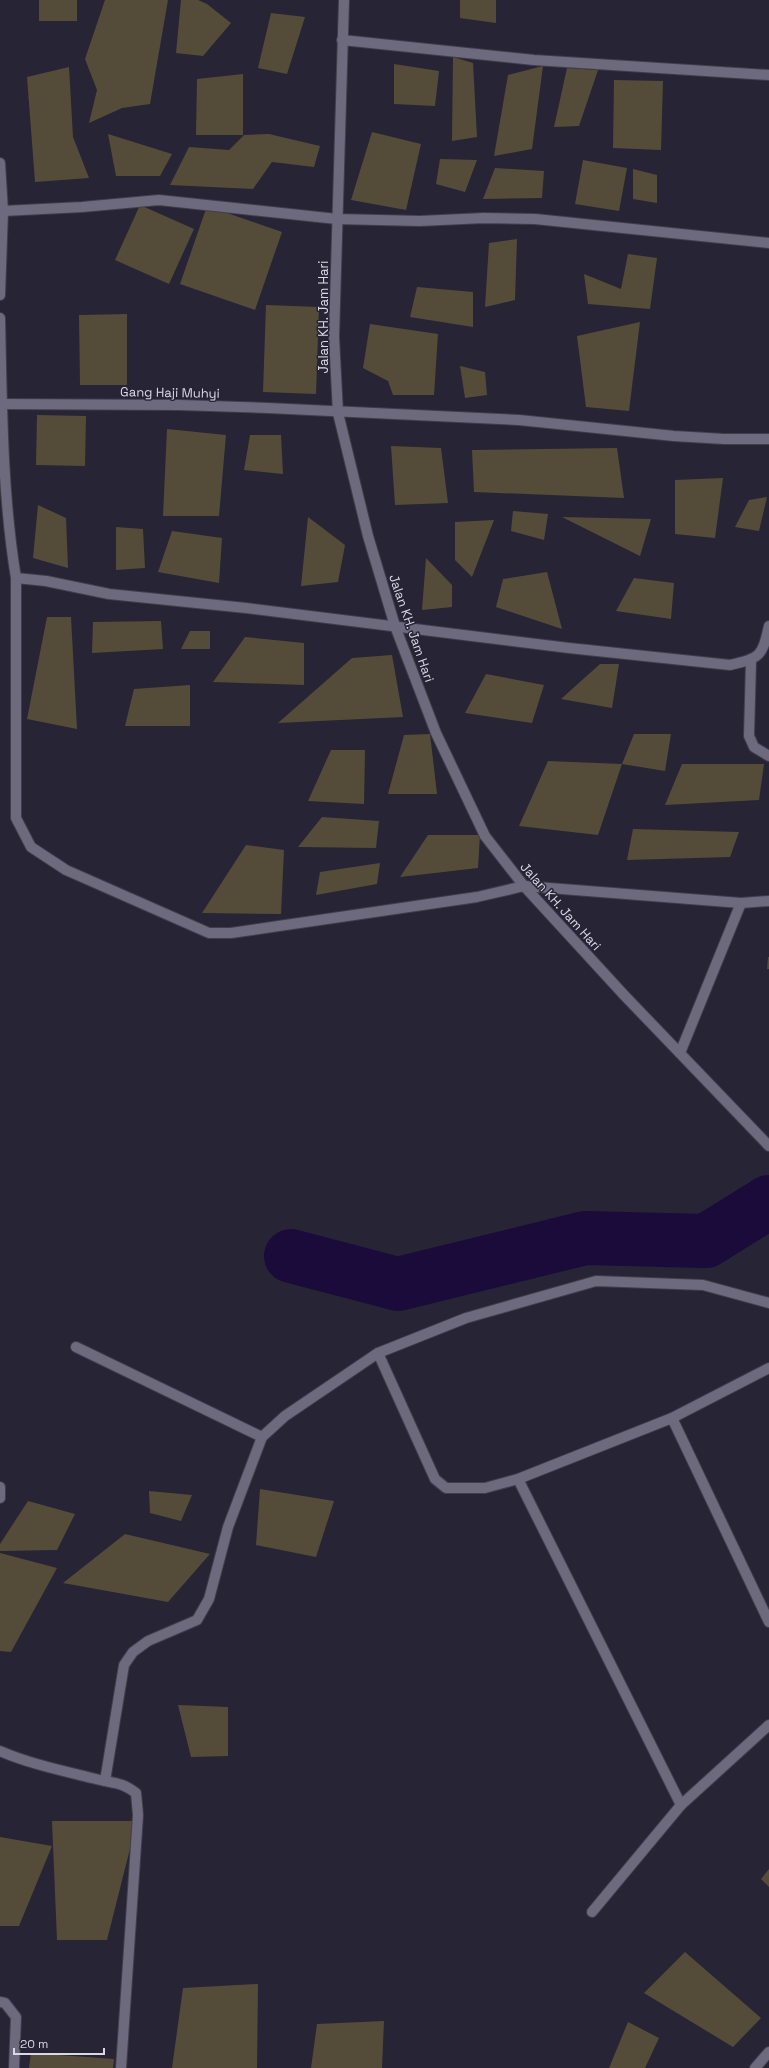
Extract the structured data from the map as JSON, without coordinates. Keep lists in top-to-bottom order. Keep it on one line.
{"streets":{"street":["Jalan KH. Jam Hari","Gang Haji Muhyi"]},"crossings":[["Jalan KH. Jam Hari","Gang Haji Muhyi"]],"scale_bar":"20 m"}
